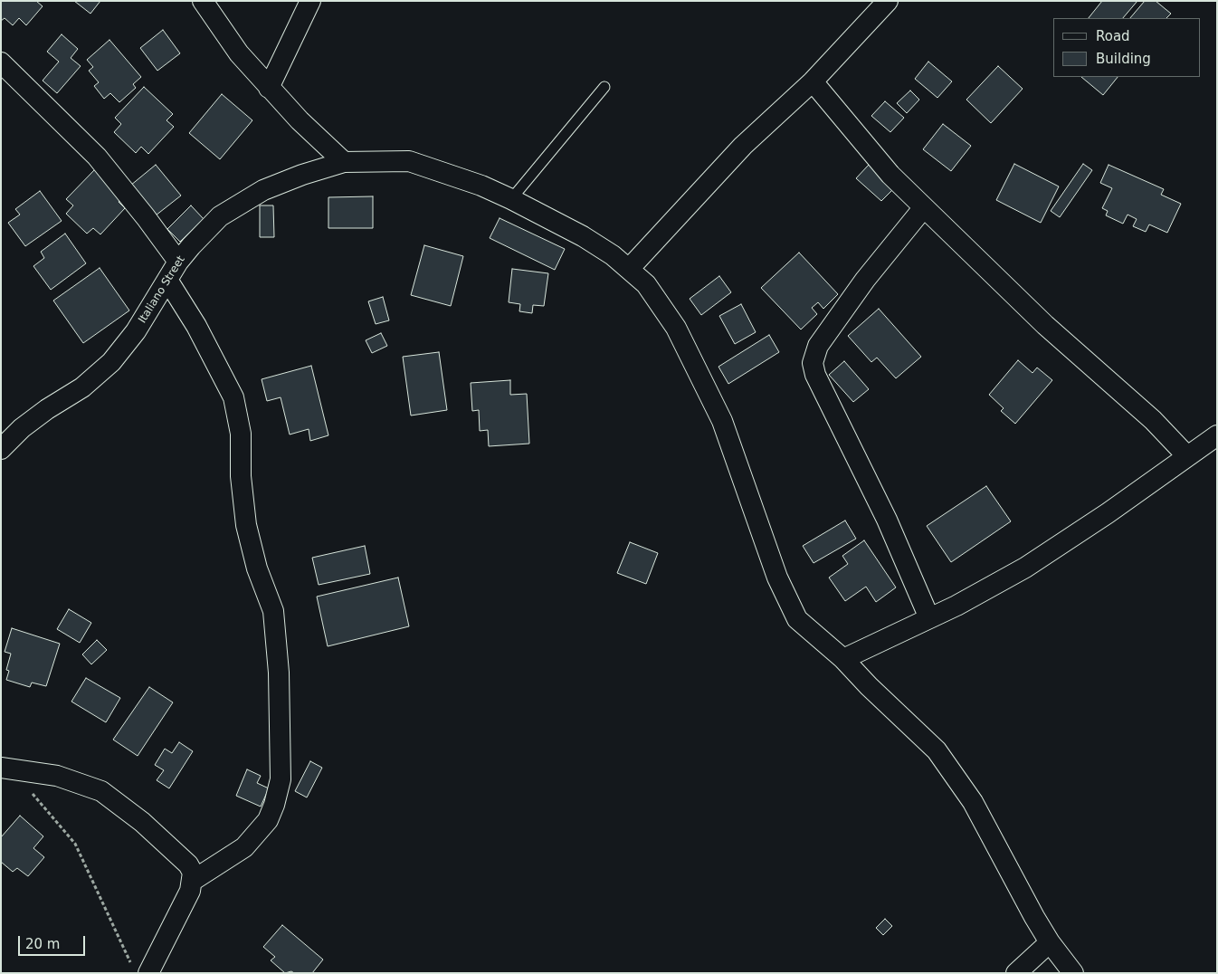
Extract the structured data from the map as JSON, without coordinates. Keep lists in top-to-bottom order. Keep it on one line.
{"streets":{"street":["Italiano Street"]},"legend":["Road","Building"],"scale_bar":"20 m"}
